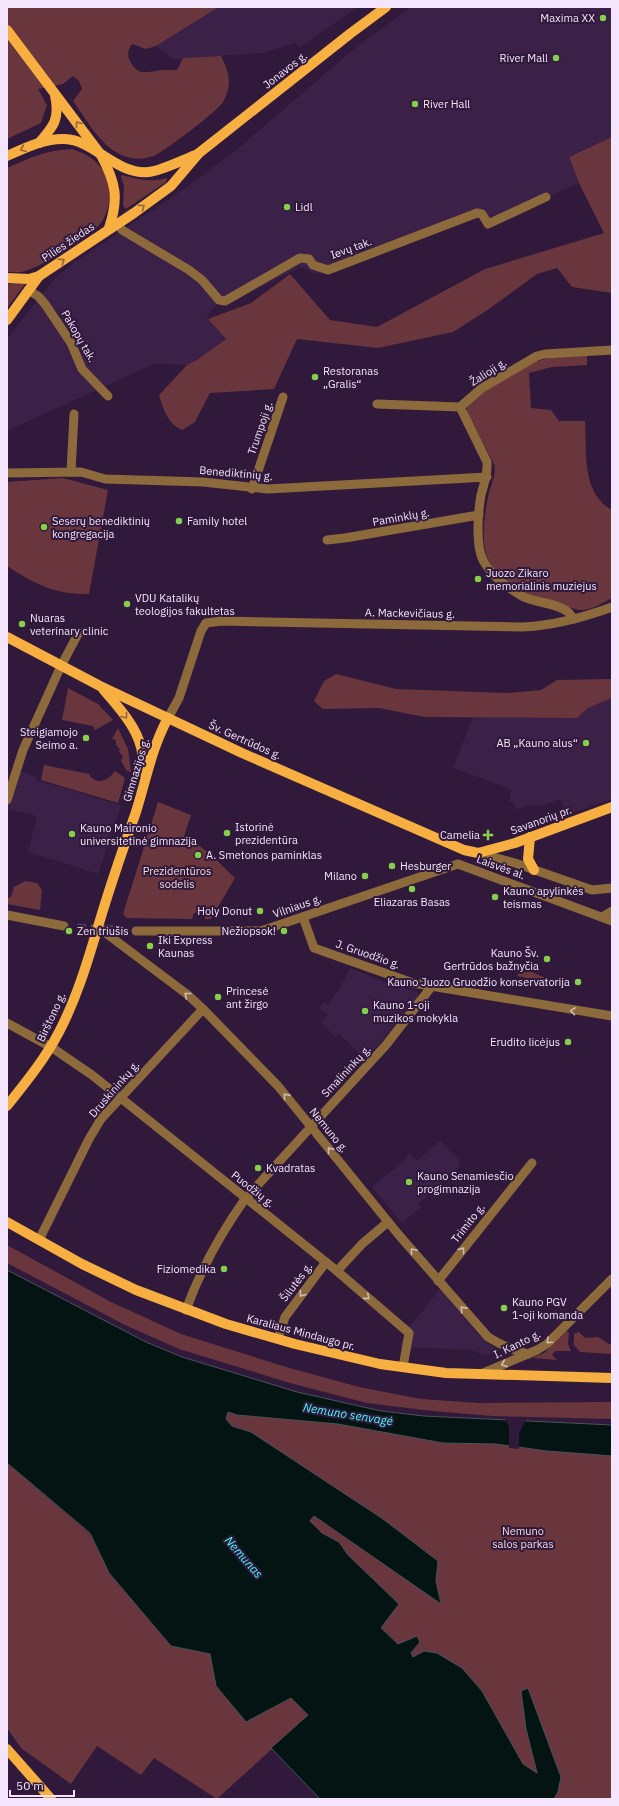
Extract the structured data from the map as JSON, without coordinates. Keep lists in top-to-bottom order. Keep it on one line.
{"streets":{"main road":["Jonavos g.","Pilies žiedas","Šv. Gertrūdos g.","Gimnazijos g.","Savanorių pr.","Birštono g.","Karaliaus Mindaugo pr."],"street":["Ievų tak.","Pakopų tak.","Žalioji g.","Trumpoji g.","Benediktinių g.","Paminklų g.","A. Mackevičiaus g.","Laisvės al.","Vilniaus g.","J. Gruodžio g.","Smalininkų g.","Druskininkų g.","Nemuno g.","Puodžių g.","Trimito g.","Šilutės g.","I. Kanto g."]},"crossings":[["Jonavos g.","Pilies žiedas"],["Jonavos g.","Ievų tak."],["Pilies žiedas","Ievų tak."],["Trumpoji g.","Benediktinių g."],["A. Mackevičiaus g.","Gimnazijos g."],["Šv. Gertrūdos g.","Gimnazijos g."],["Šv. Gertrūdos g.","Savanorių pr."],["Šv. Gertrūdos g.","Laisvės al."],["Gimnazijos g.","Birštono g."],["Gimnazijos g.","Nemuno g."],["Savanorių pr.","Laisvės al."],["Laisvės al.","Vilniaus g."],["Vilniaus g.","J. Gruodžio g."],["J. Gruodžio g.","Smalininkų g."],["Birštono g.","Nemuno g."],["Birštono g.","Puodžių g."],["Smalininkų g.","Nemuno g."],["Smalininkų g.","Puodžių g."],["Smalininkų g.","Karaliaus Mindaugo pr."],["Druskininkų g.","Nemuno g."],["Druskininkų g.","Puodžių g."],["Druskininkų g.","Karaliaus Mindaugo pr."],["Nemuno g.","Trimito g."],["Nemuno g.","I. Kanto g."],["Puodžių g.","Šilutės g."],["Puodžių g.","Karaliaus Mindaugo pr."],["Šilutės g.","Karaliaus Mindaugo pr."],["Karaliaus Mindaugo pr.","I. Kanto g."]],"one_way":["J. Gruodžio g.","Nemuno g.","Trimito g.","Šilutės g.","I. Kanto g."],"water":["Nemuno senvagė","Nemunas"],"parks":["Prezidentūros sodelis","Nemuno salos parkas"],"places":{"other":["Maxima XX","River Mall","River Hall","Lidl","Restoranas „Gralis“","Family hotel","Seserų benediktinių kongregacija","Juozo Zikaro memorialinis muziejus","VDU Katalikų teologijos fakultetas","Nuaras veterinary clinic","Steigiamojo Seimo a.","AB „Kauno alus“","Istorinė prezidentūra","Kauno Maironio universitetinė gimnazija","A. Smetonos paminklas","Hesburger","Milano","Eliazaras Basas","Kauno apylinkės teismas","Holy Donut","Zen triušis","Nežiopsok!","Iki Express Kaunas","Kauno Šv. Gertrūdos bažnyčia","Kauno Juozo Gruodžio konservatorija","Princesė ant žirgo","Kauno 1-oji muzikos mokykla","Erudito licėjus","Kvadratas","Kauno Senamiesčio progimnazija","Fiziomedika","Kauno PGV 1-oji komanda"],"health":["Camelia"]},"scale_bar":"50 m"}
